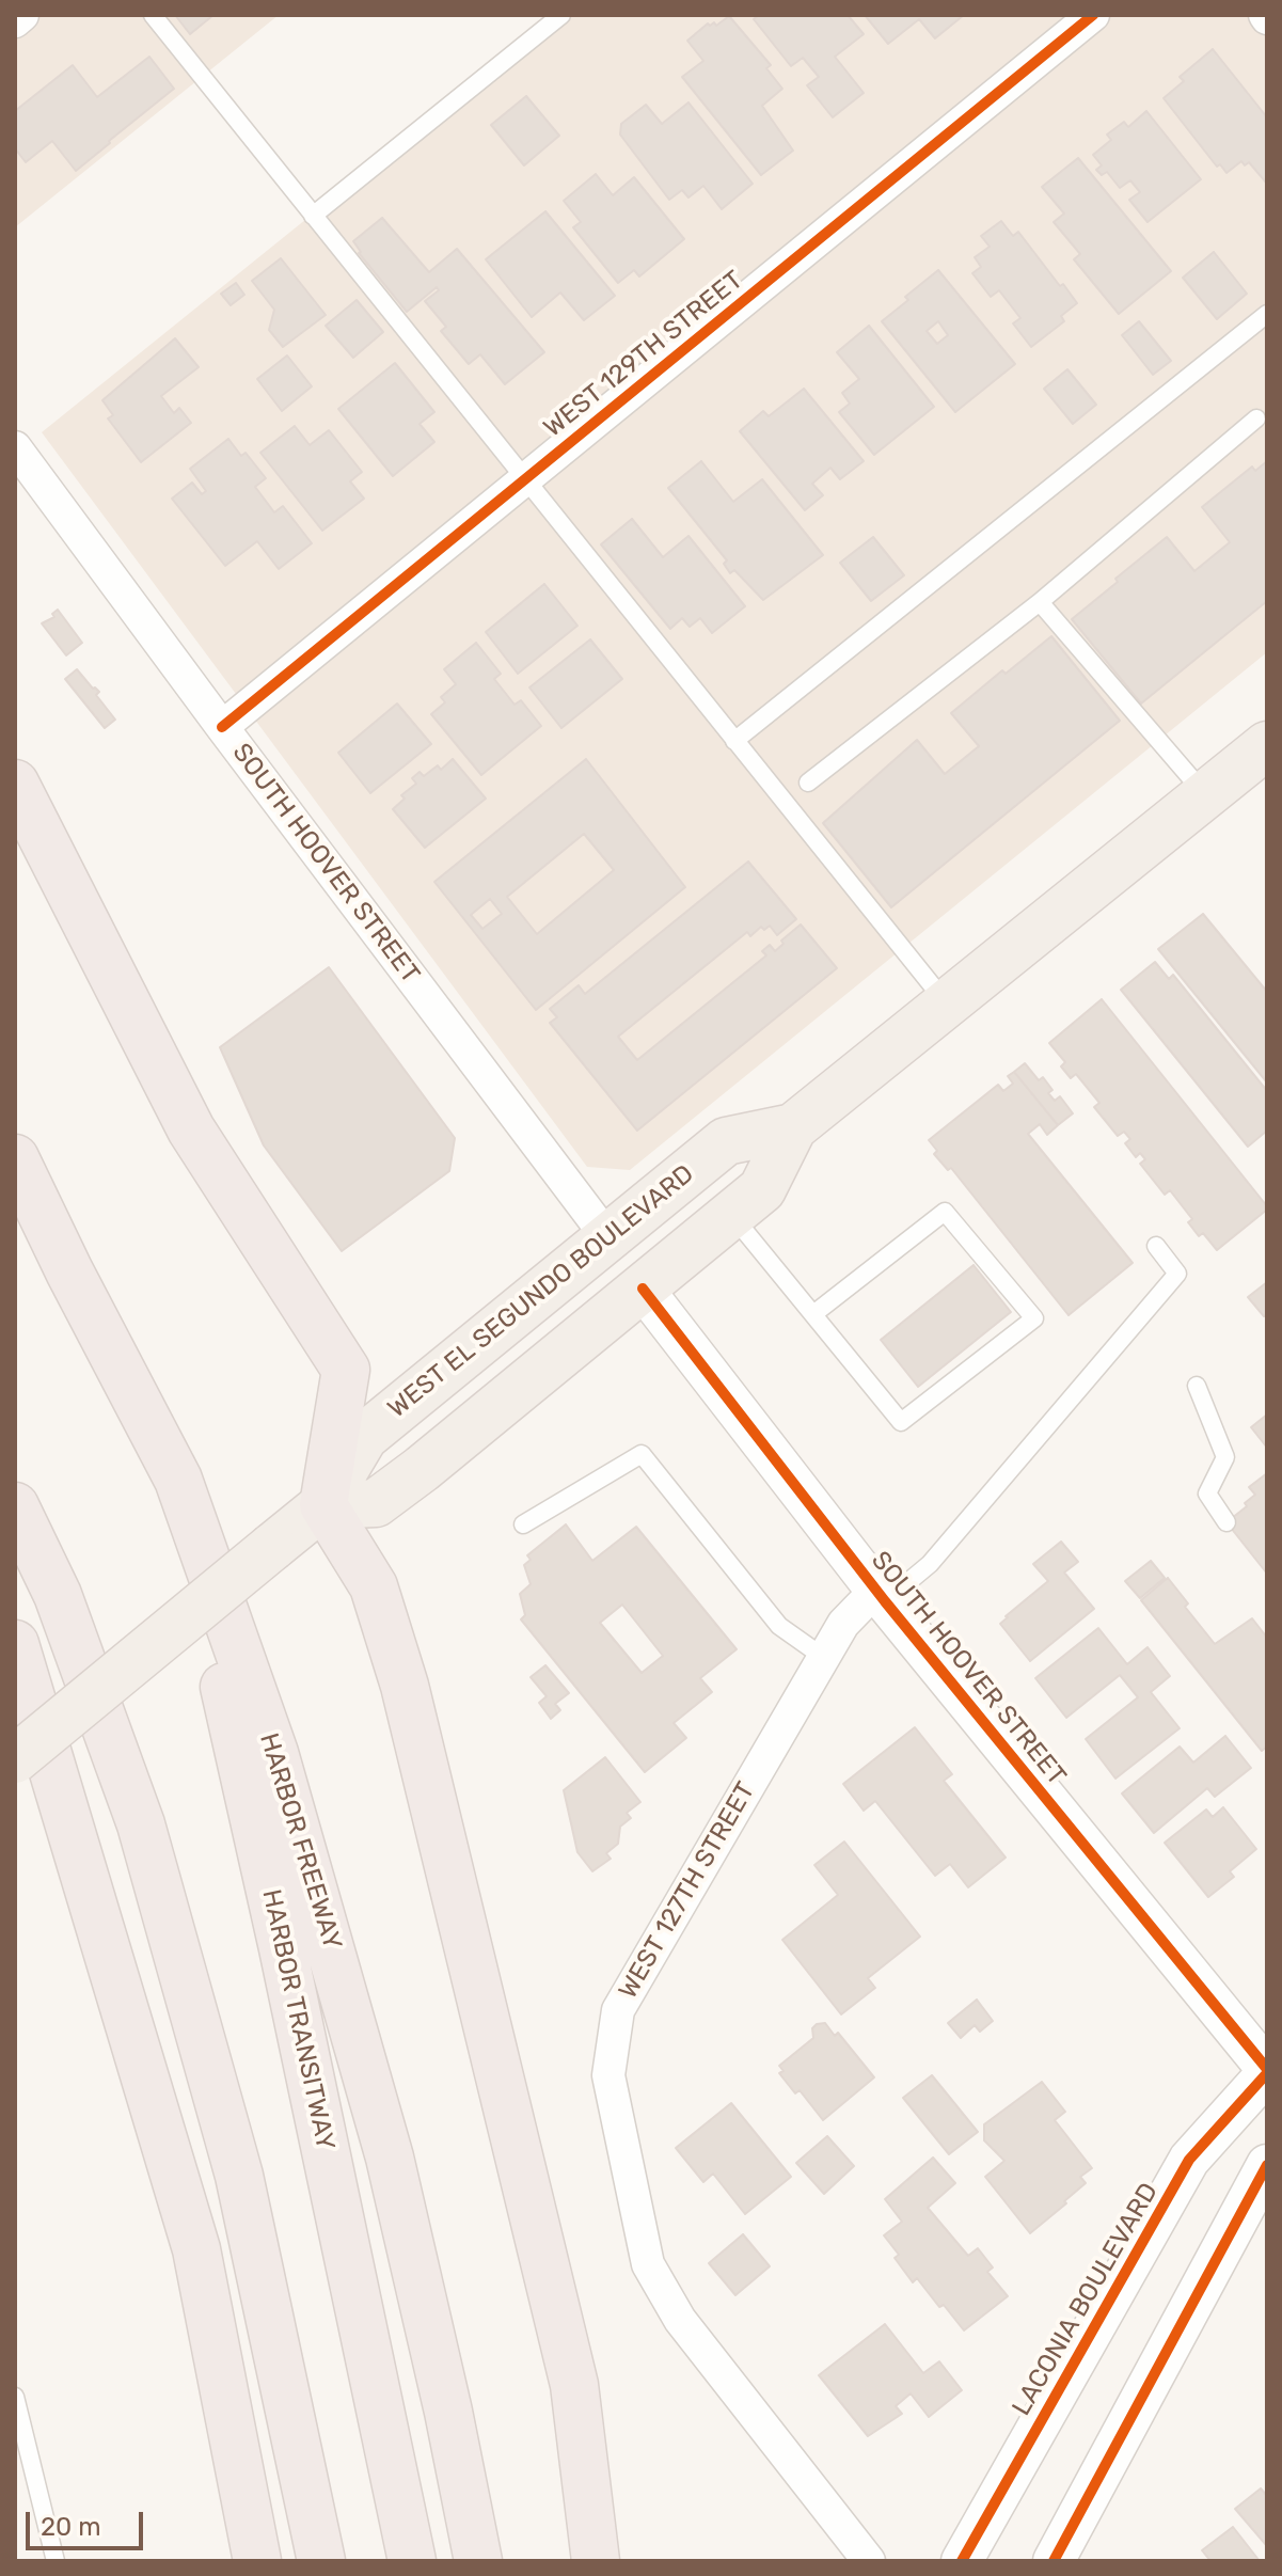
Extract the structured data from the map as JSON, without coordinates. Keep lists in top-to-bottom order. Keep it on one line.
{"streets":{"highway":["HARBOR FREEWAY","HARBOR TRANSITWAY"],"main road":["WEST EL SEGUNDO BOULEVARD"],"street":["WEST 129TH STREET","SOUTH HOOVER STREET","WEST 127TH STREET","LACONIA BOULEVARD"]},"crossings":[["WEST 129TH STREET","SOUTH HOOVER STREET"],["SOUTH HOOVER STREET","WEST EL SEGUNDO BOULEVARD"],["SOUTH HOOVER STREET","WEST 127TH STREET"],["SOUTH HOOVER STREET","LACONIA BOULEVARD"],["HARBOR FREEWAY","HARBOR TRANSITWAY"]],"scale_bar":"20 m"}
